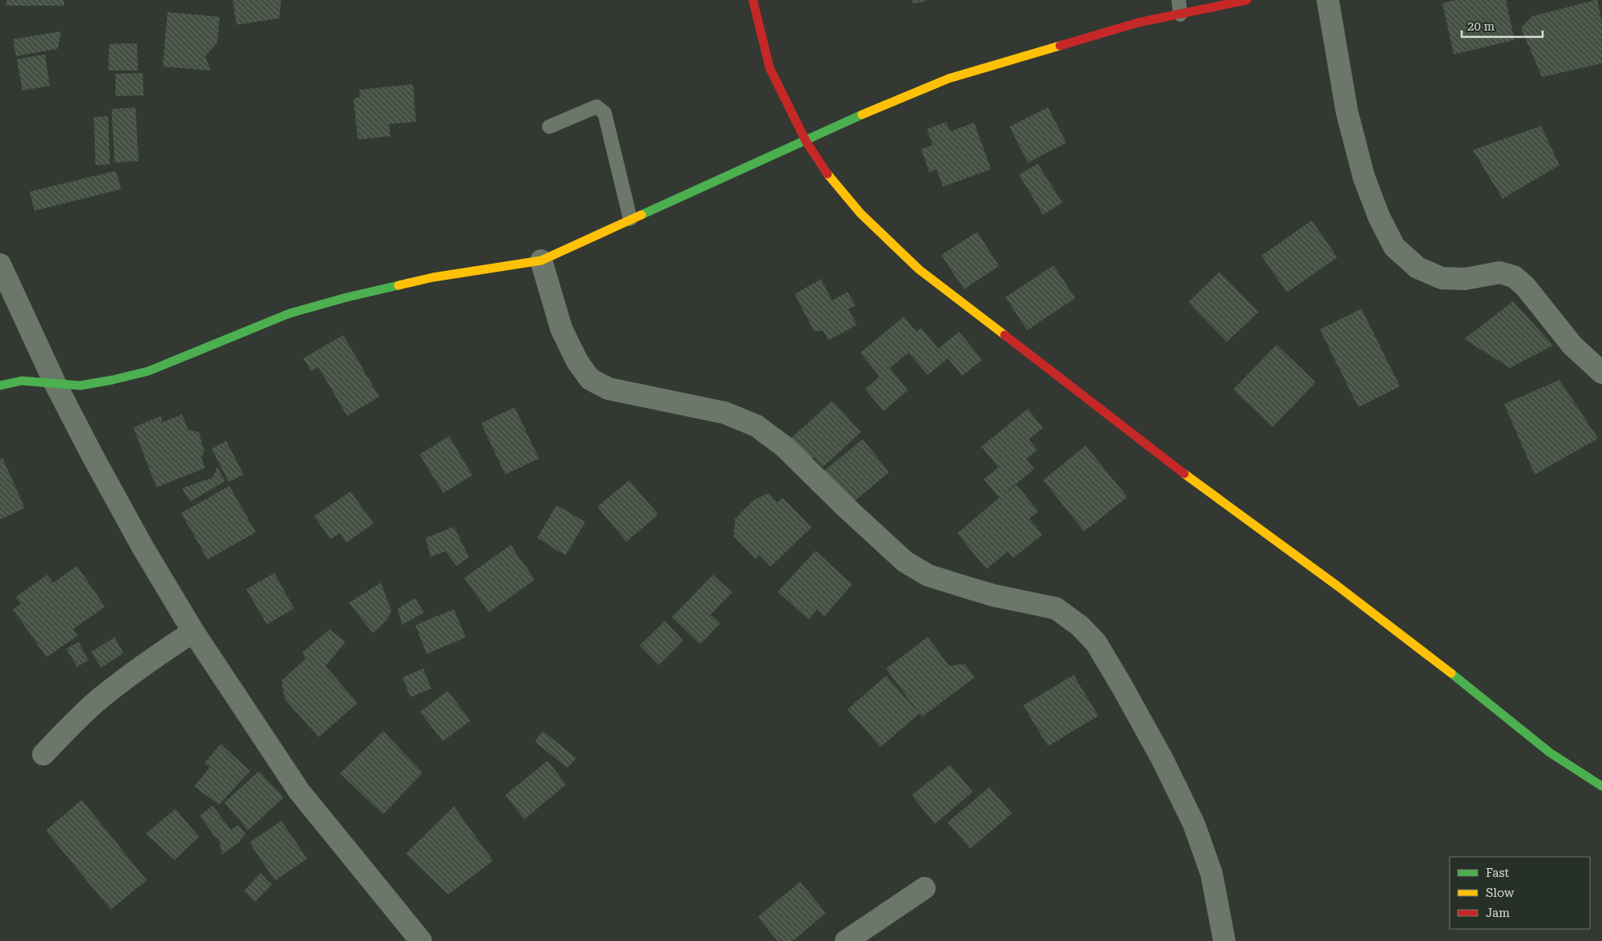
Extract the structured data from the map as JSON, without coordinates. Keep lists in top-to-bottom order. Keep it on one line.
{"legend":["Fast","Slow","Jam"],"scale_bar":"20 m"}
